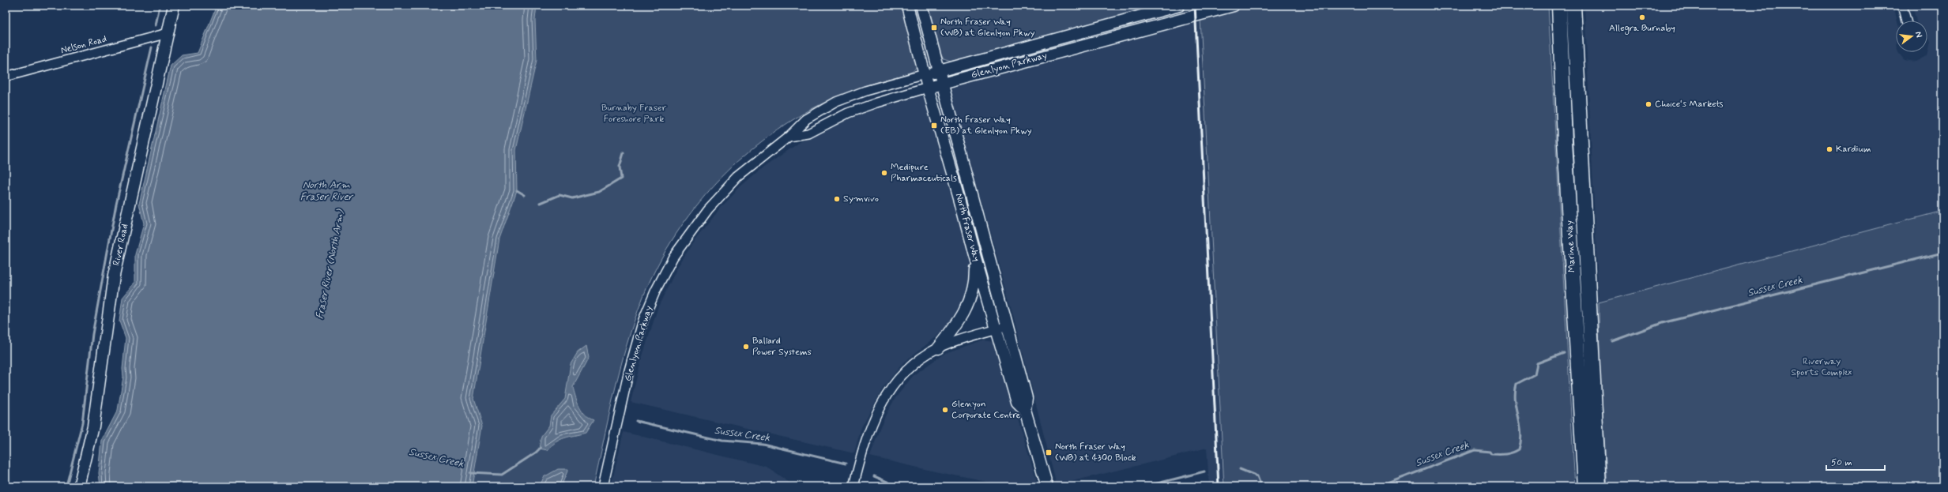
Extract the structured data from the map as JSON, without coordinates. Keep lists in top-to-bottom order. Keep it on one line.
{"streets":{"main road":["Marine Way"],"street":["Nelson Road","Glenlyon Parkway","North Fraser Way","River Road"]},"crossings":[["Nelson Road","River Road"],["Glenlyon Parkway","North Fraser Way"]],"water":["North Arm Fraser River","Fraser River (North Arm)","Sussex Creek"],"parks":["Burnaby Fraser Foreshore Park","Riverway Sports Complex"],"places":{"other":["Allegra Burnaby","Choice's Markets","Kardium","Medipure Pharmaceuticals","Symvivo","Ballard Power Systems","Glenyon Corporate Centre"],"transit":["North Fraser Way (WB) at Glenlyon Pkwy","North Fraser Way (EB) at Glenlyon Pkwy","North Fraser Way (WB) at 4300 Block"]},"scale_bar":"50 m","north":"right"}
